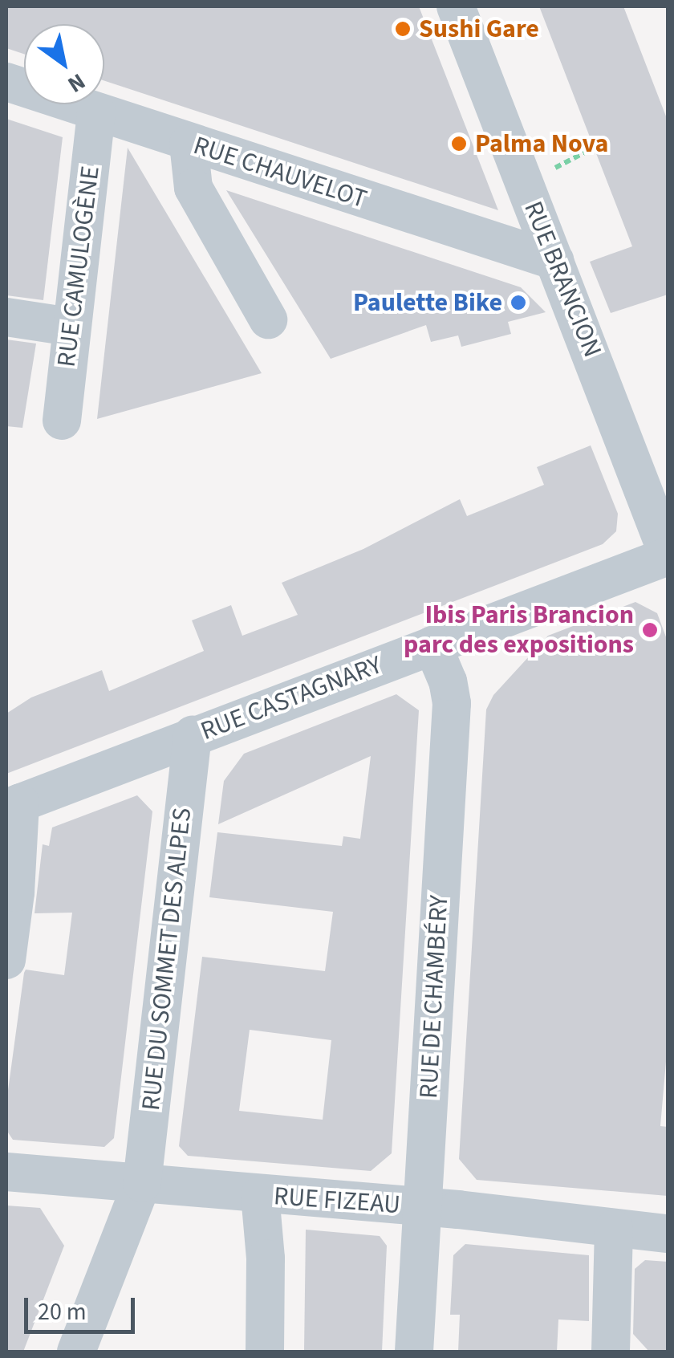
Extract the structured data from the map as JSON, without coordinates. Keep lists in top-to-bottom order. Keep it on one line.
{"streets":{"street":["RUE CHAUVELOT","RUE CAMULOGÈNE","RUE BRANCION","RUE CASTAGNARY","RUE DU SOMMET DES ALPES","RUE DE CHAMBÉRY","RUE FIZEAU"]},"crossings":[["RUE CHAUVELOT","RUE CAMULOGÈNE"],["RUE CHAUVELOT","RUE BRANCION"],["RUE BRANCION","RUE CASTAGNARY"],["RUE CASTAGNARY","RUE DU SOMMET DES ALPES"],["RUE CASTAGNARY","RUE DE CHAMBÉRY"],["RUE DU SOMMET DES ALPES","RUE FIZEAU"],["RUE DE CHAMBÉRY","RUE FIZEAU"]],"places":["Sushi Gare","Palma Nova","Paulette Bike","Ibis Paris Brancion parc des expositions"],"scale_bar":"20 m","north":"bottom right"}
